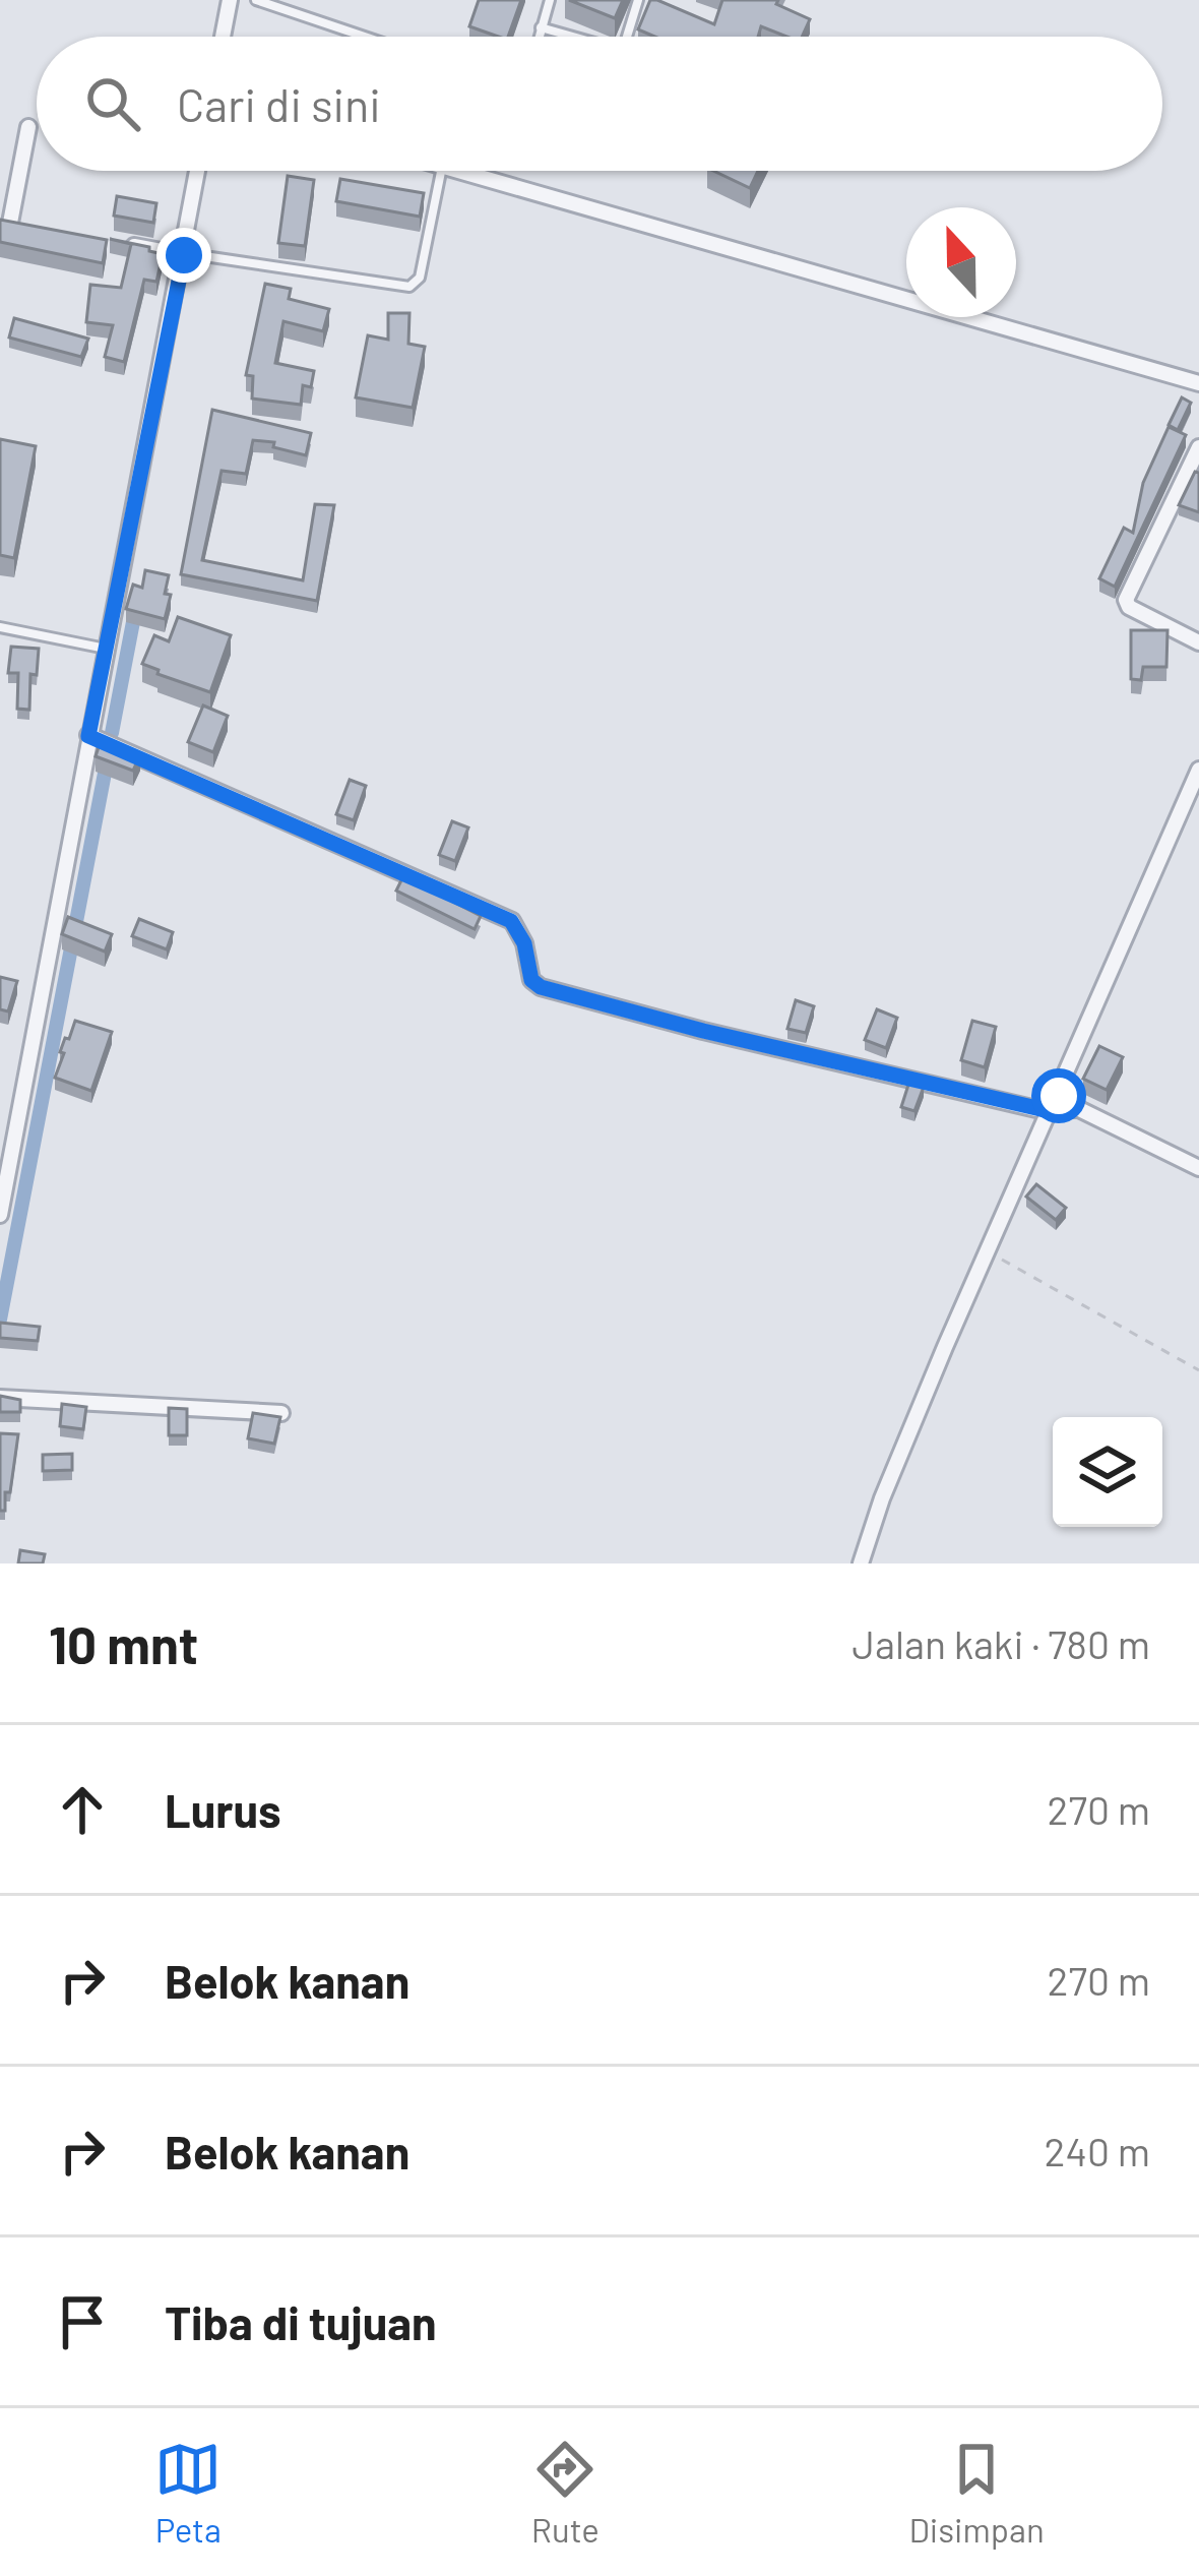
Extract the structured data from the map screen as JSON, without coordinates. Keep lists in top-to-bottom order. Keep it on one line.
{"north":"top","page":{"search":"Cari di sini","heading":["10 mnt","Jalan kaki · 780 m"],"list":[["Lurus","270 m"],["Belok kanan","270 m"],["Belok kanan","240 m"],"Tiba di tujuan"],"nav":["Peta","Rute","Disimpan"]}}
